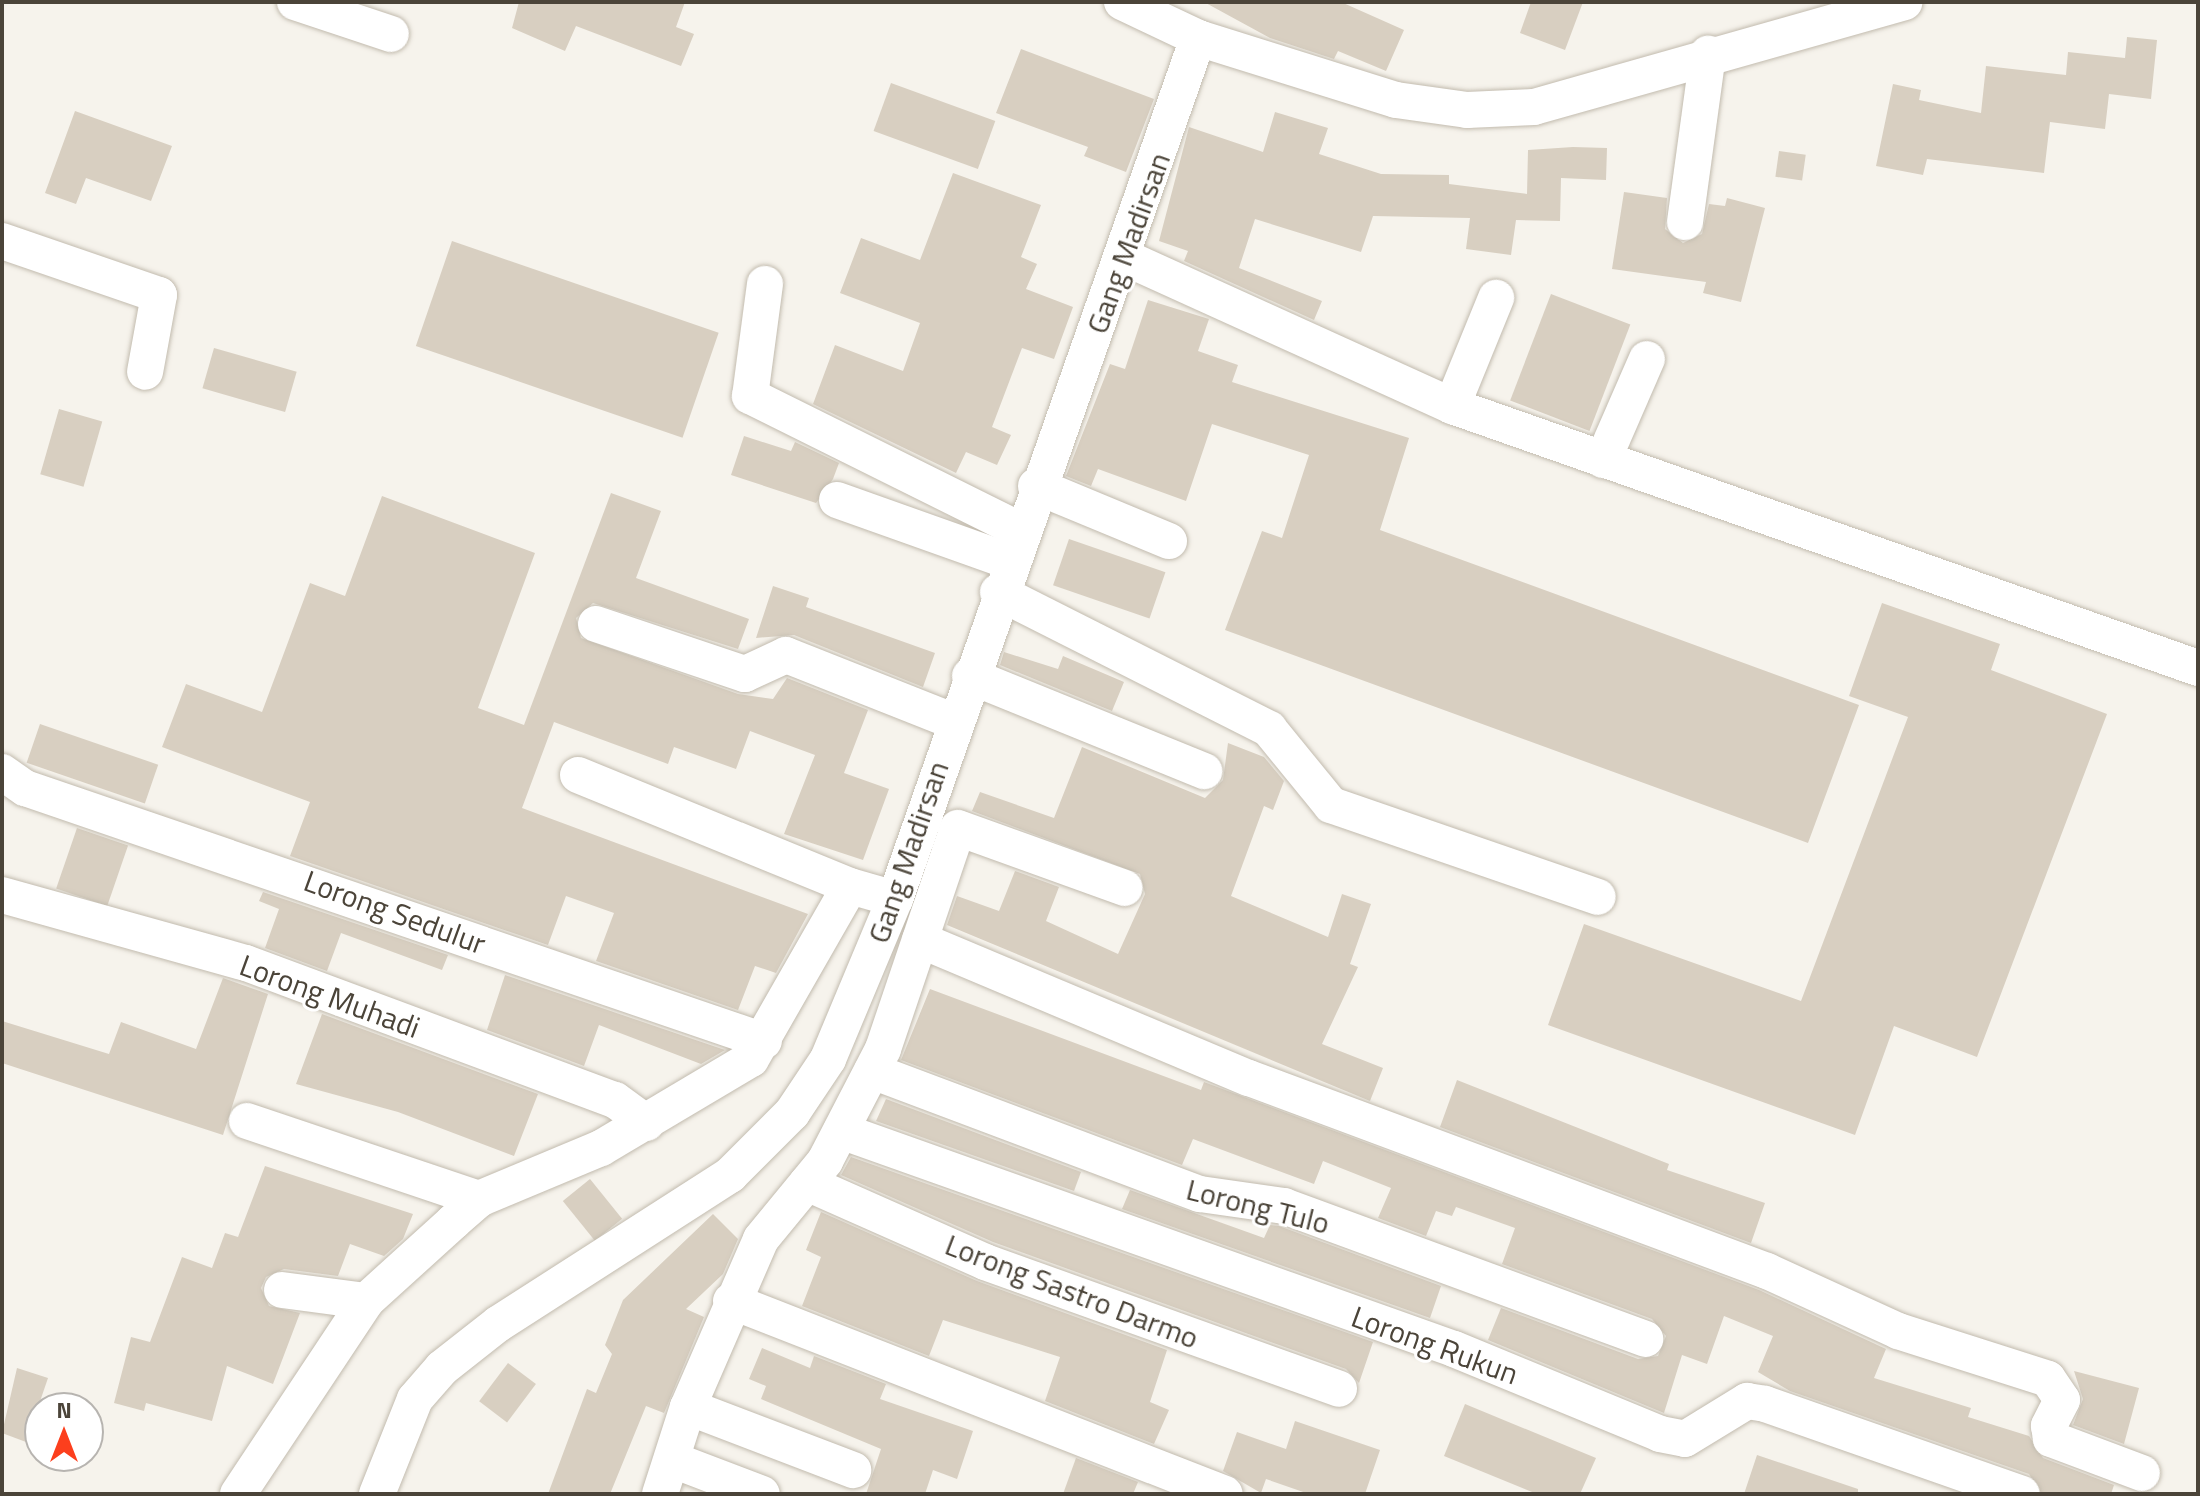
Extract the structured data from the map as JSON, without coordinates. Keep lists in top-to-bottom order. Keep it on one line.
{"streets":{"street":["Gang Madirsan","Lorong Sedulur","Lorong Muhadi","Lorong Tulo","Lorong Sastro Darmo","Lorong Rukun"]},"north":"top"}
